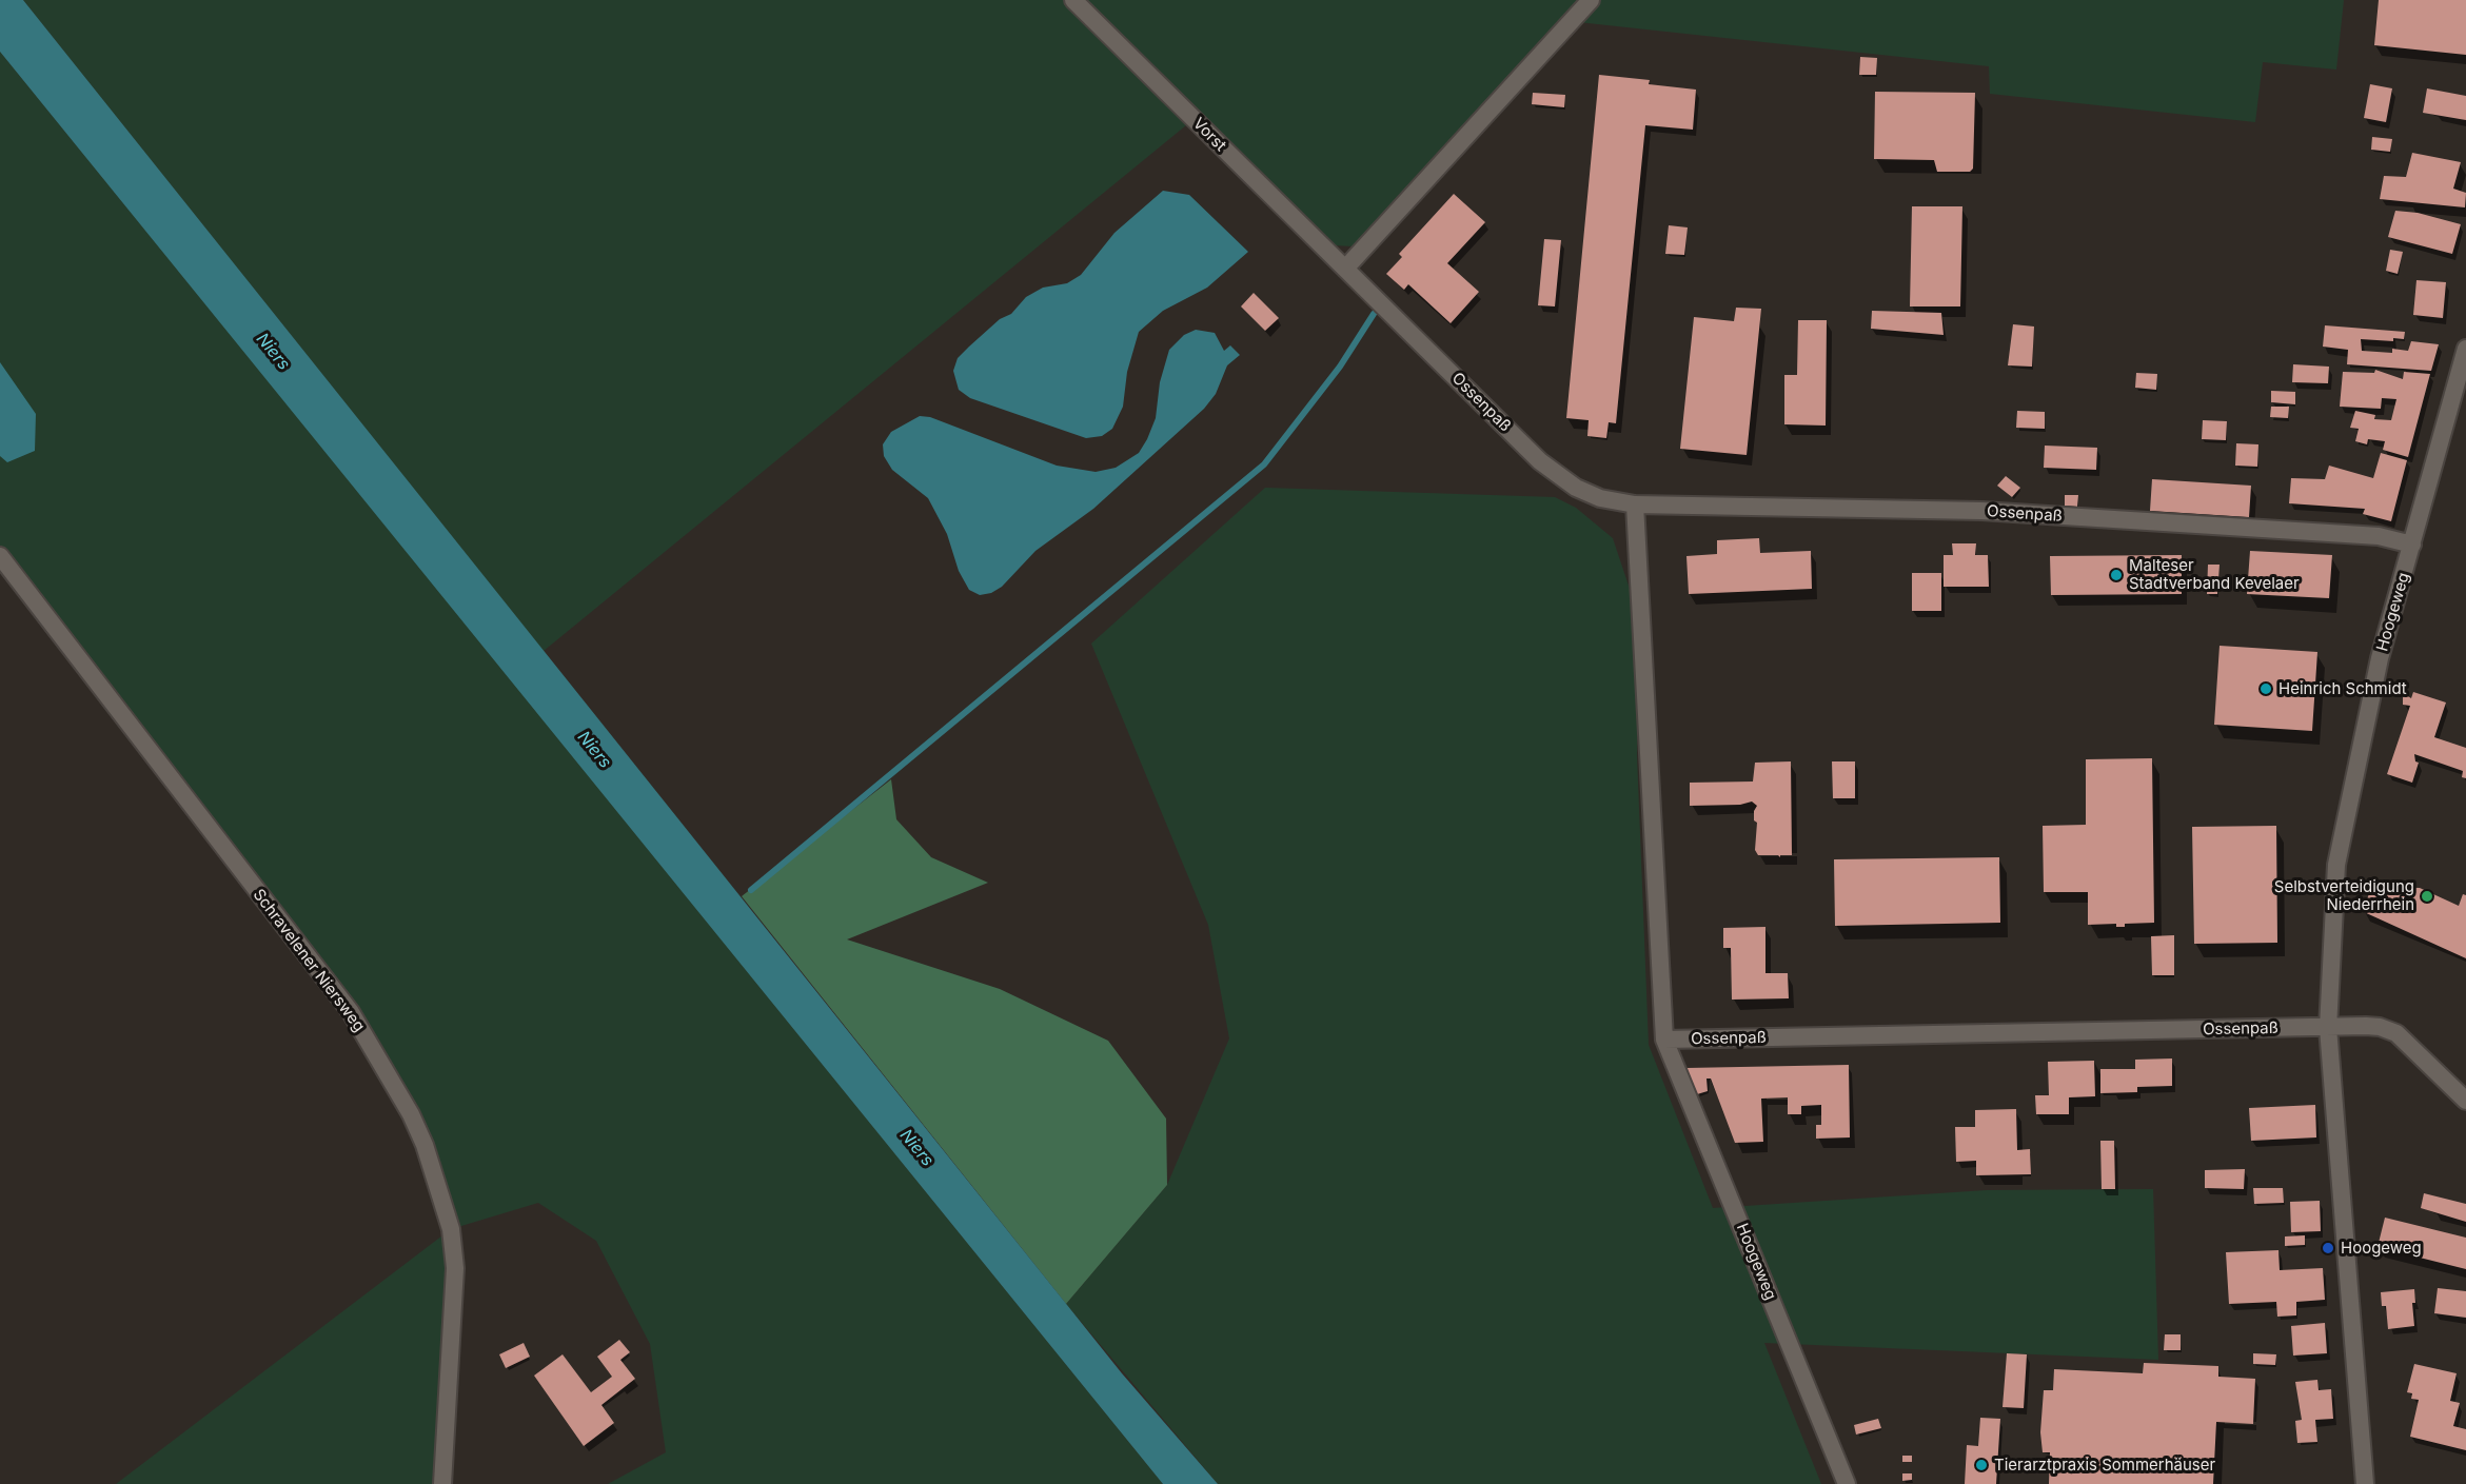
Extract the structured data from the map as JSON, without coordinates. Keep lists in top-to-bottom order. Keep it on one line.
{"streets":{"street":["Vorst","Ossenpaß","Hoogeweg","Schravelener Niersweg"]},"crossings":[["Vorst","Ossenpaß"],["Ossenpaß","Hoogeweg"]],"water":["Niers"],"places":["Malteser Stadtverband Kevelaer","Heinrich Schmidt","Selbstverteidigung Niederrhein","Hoogeweg","Tierarztpraxis Sommerhäuser"]}
